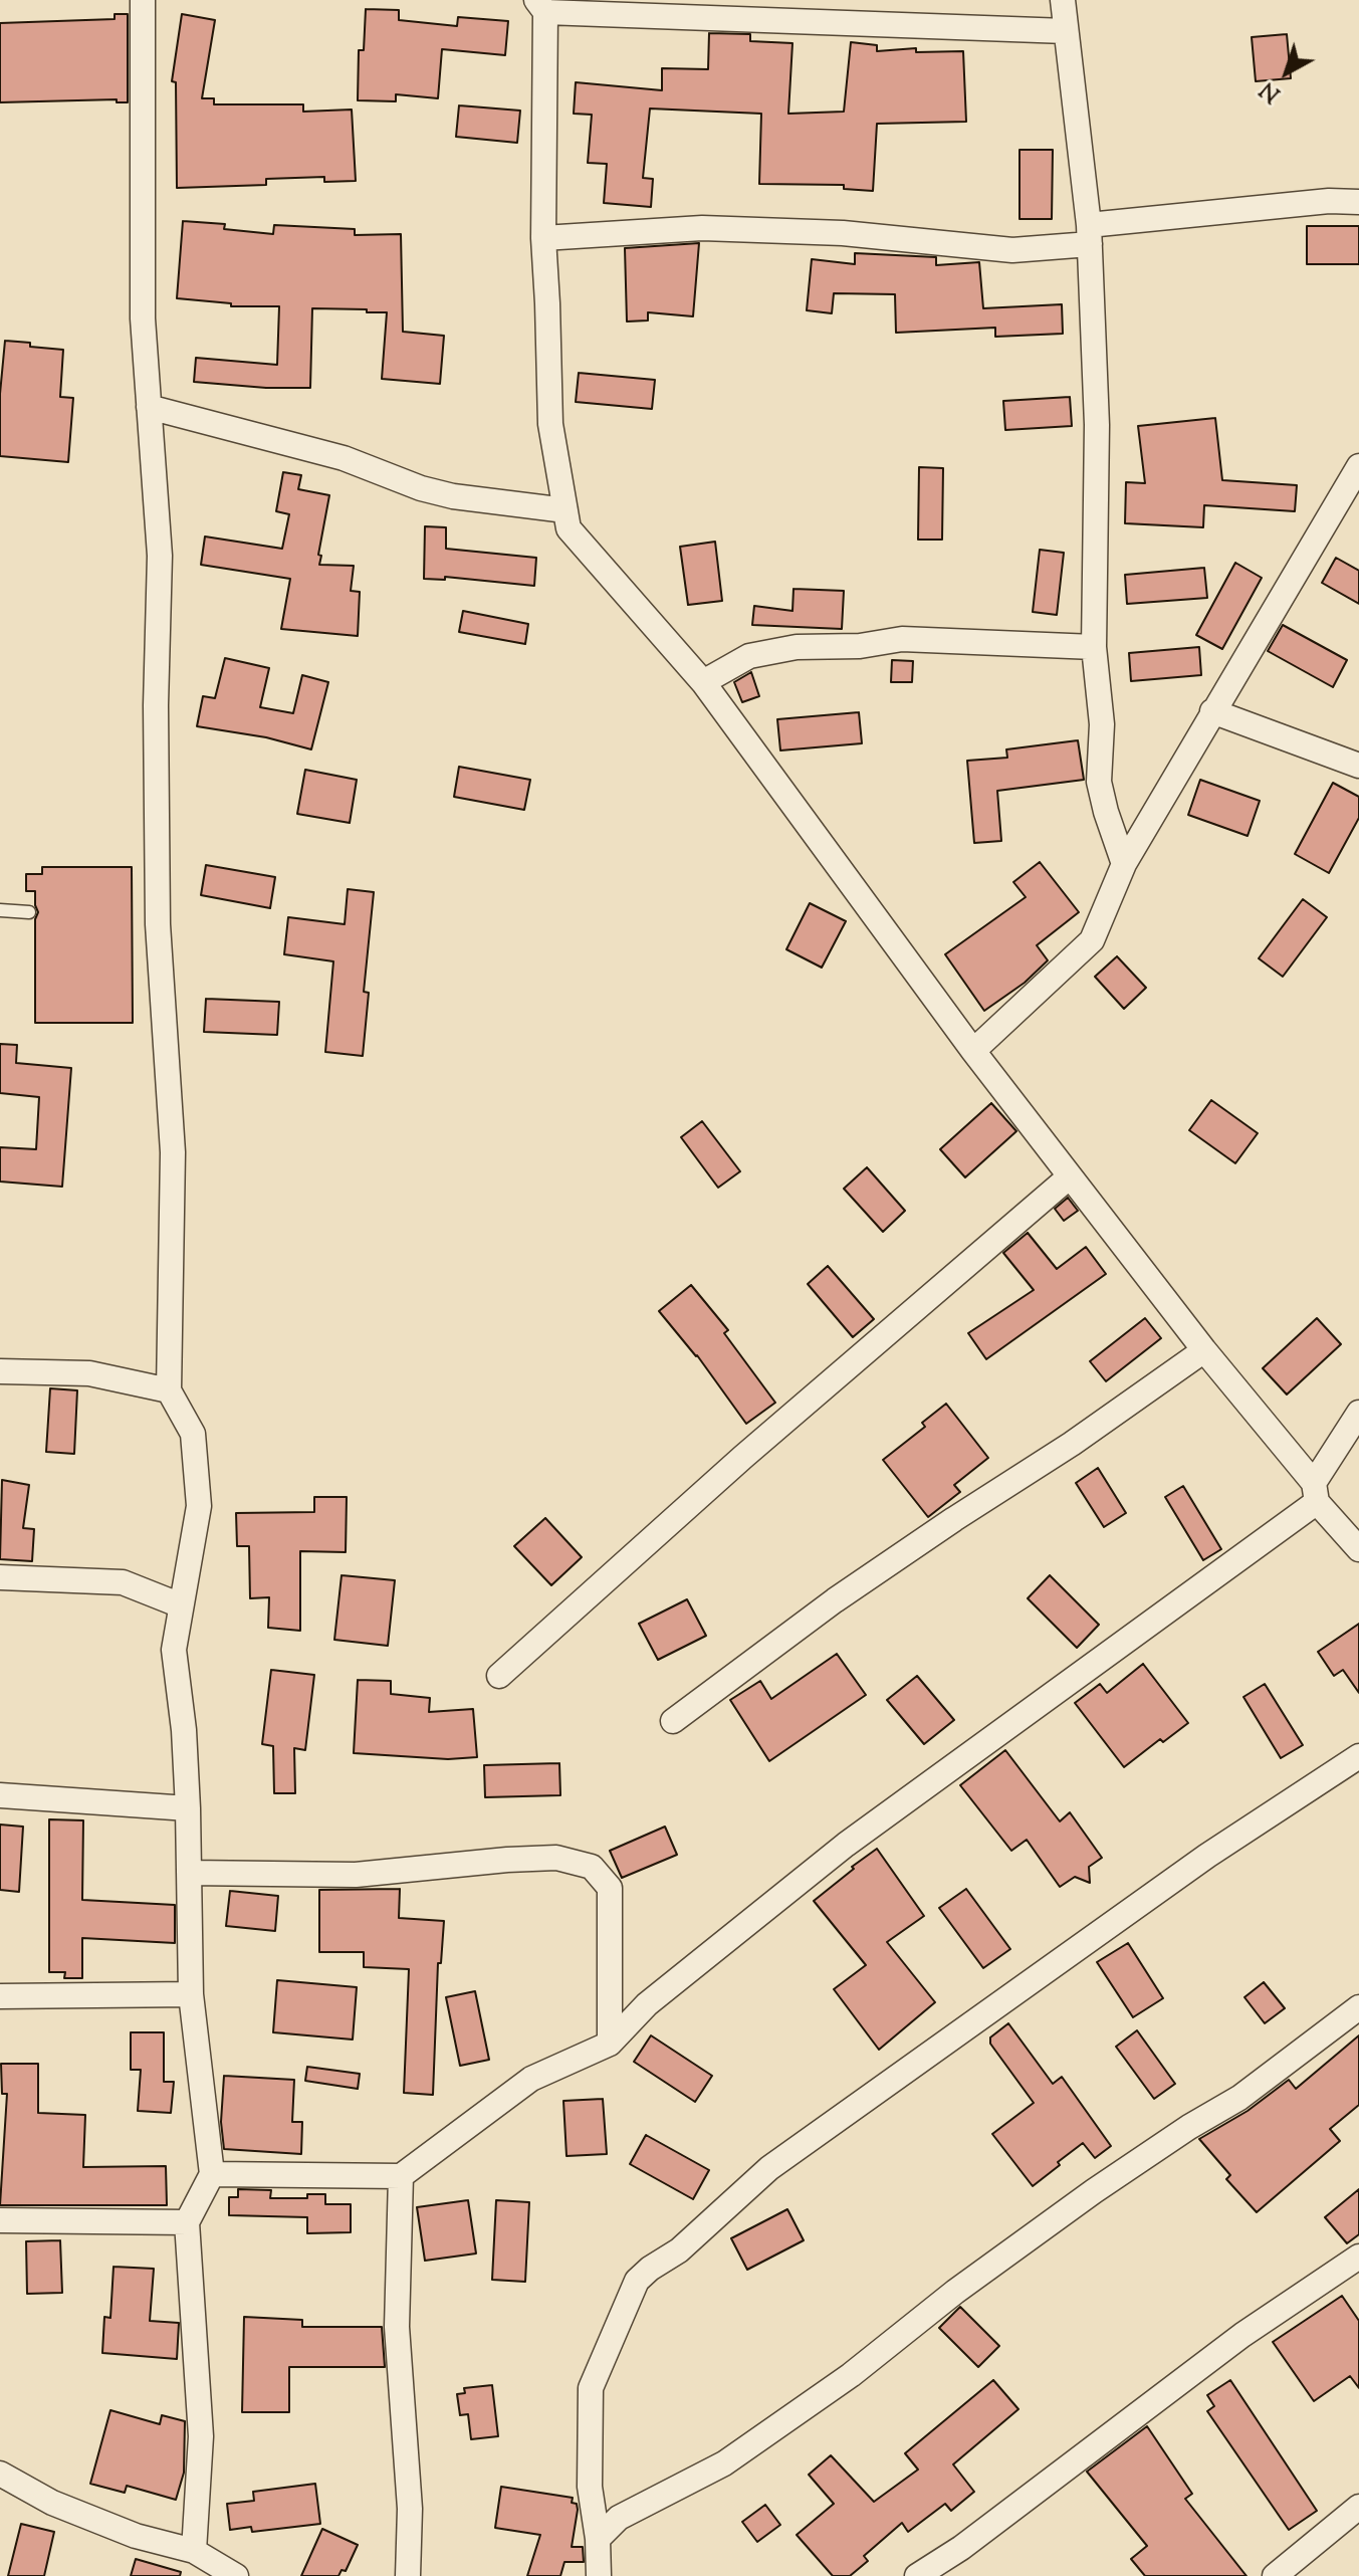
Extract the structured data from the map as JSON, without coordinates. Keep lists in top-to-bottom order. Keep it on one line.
{"north":"bottom left"}
